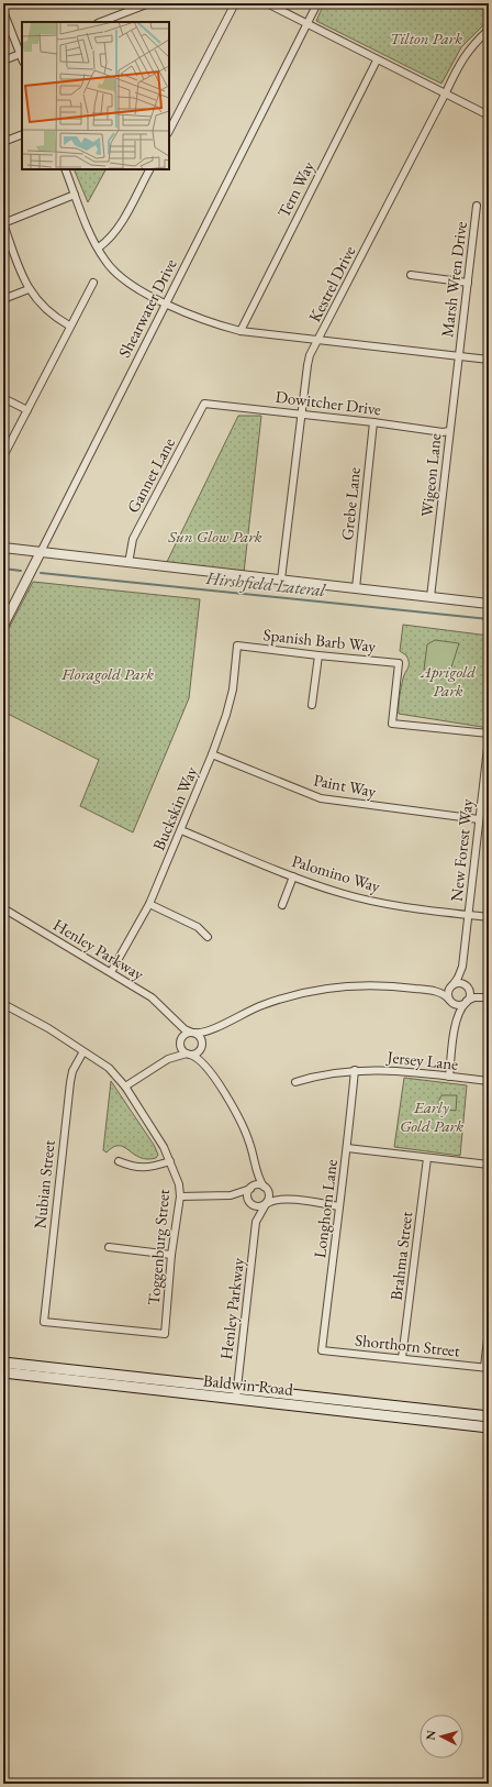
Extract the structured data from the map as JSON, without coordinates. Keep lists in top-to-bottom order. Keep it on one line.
{"streets":{"main road":["Baldwin Road"],"street":["Tern Way","Marsh Wren Drive","Kestrel Drive","Shearwater Drive","Dowitcher Drive","Gannet Lane","Wigeon Lane","Grebe Lane","Spanish Barb Way","Paint Way","Buckskin Way","New Forest Way","Palomino Way","Henley Parkway","Jersey Lane","Nubian Street","Longhorn Lane","Toggenburg Street","Brahma Street","Shorthorn Street"]},"crossings":[["Marsh Wren Drive","Wigeon Lane"],["Kestrel Drive","Dowitcher Drive"],["Dowitcher Drive","Gannet Lane"],["Dowitcher Drive","Wigeon Lane"],["Dowitcher Drive","Grebe Lane"],["Spanish Barb Way","Buckskin Way"],["Paint Way","Buckskin Way"],["Paint Way","New Forest Way"],["Buckskin Way","Palomino Way"],["Buckskin Way","Henley Parkway"],["New Forest Way","Palomino Way"],["Henley Parkway","Baldwin Road"],["Jersey Lane","Longhorn Lane"],["Nubian Street","Toggenburg Street"],["Longhorn Lane","Shorthorn Street"],["Brahma Street","Shorthorn Street"]],"water":["Hirshfield Lateral"],"parks":["Tilton Park","Sun Glow Park","Aprigold Park","Floragold Park","Early Gold Park"],"north":"left"}
